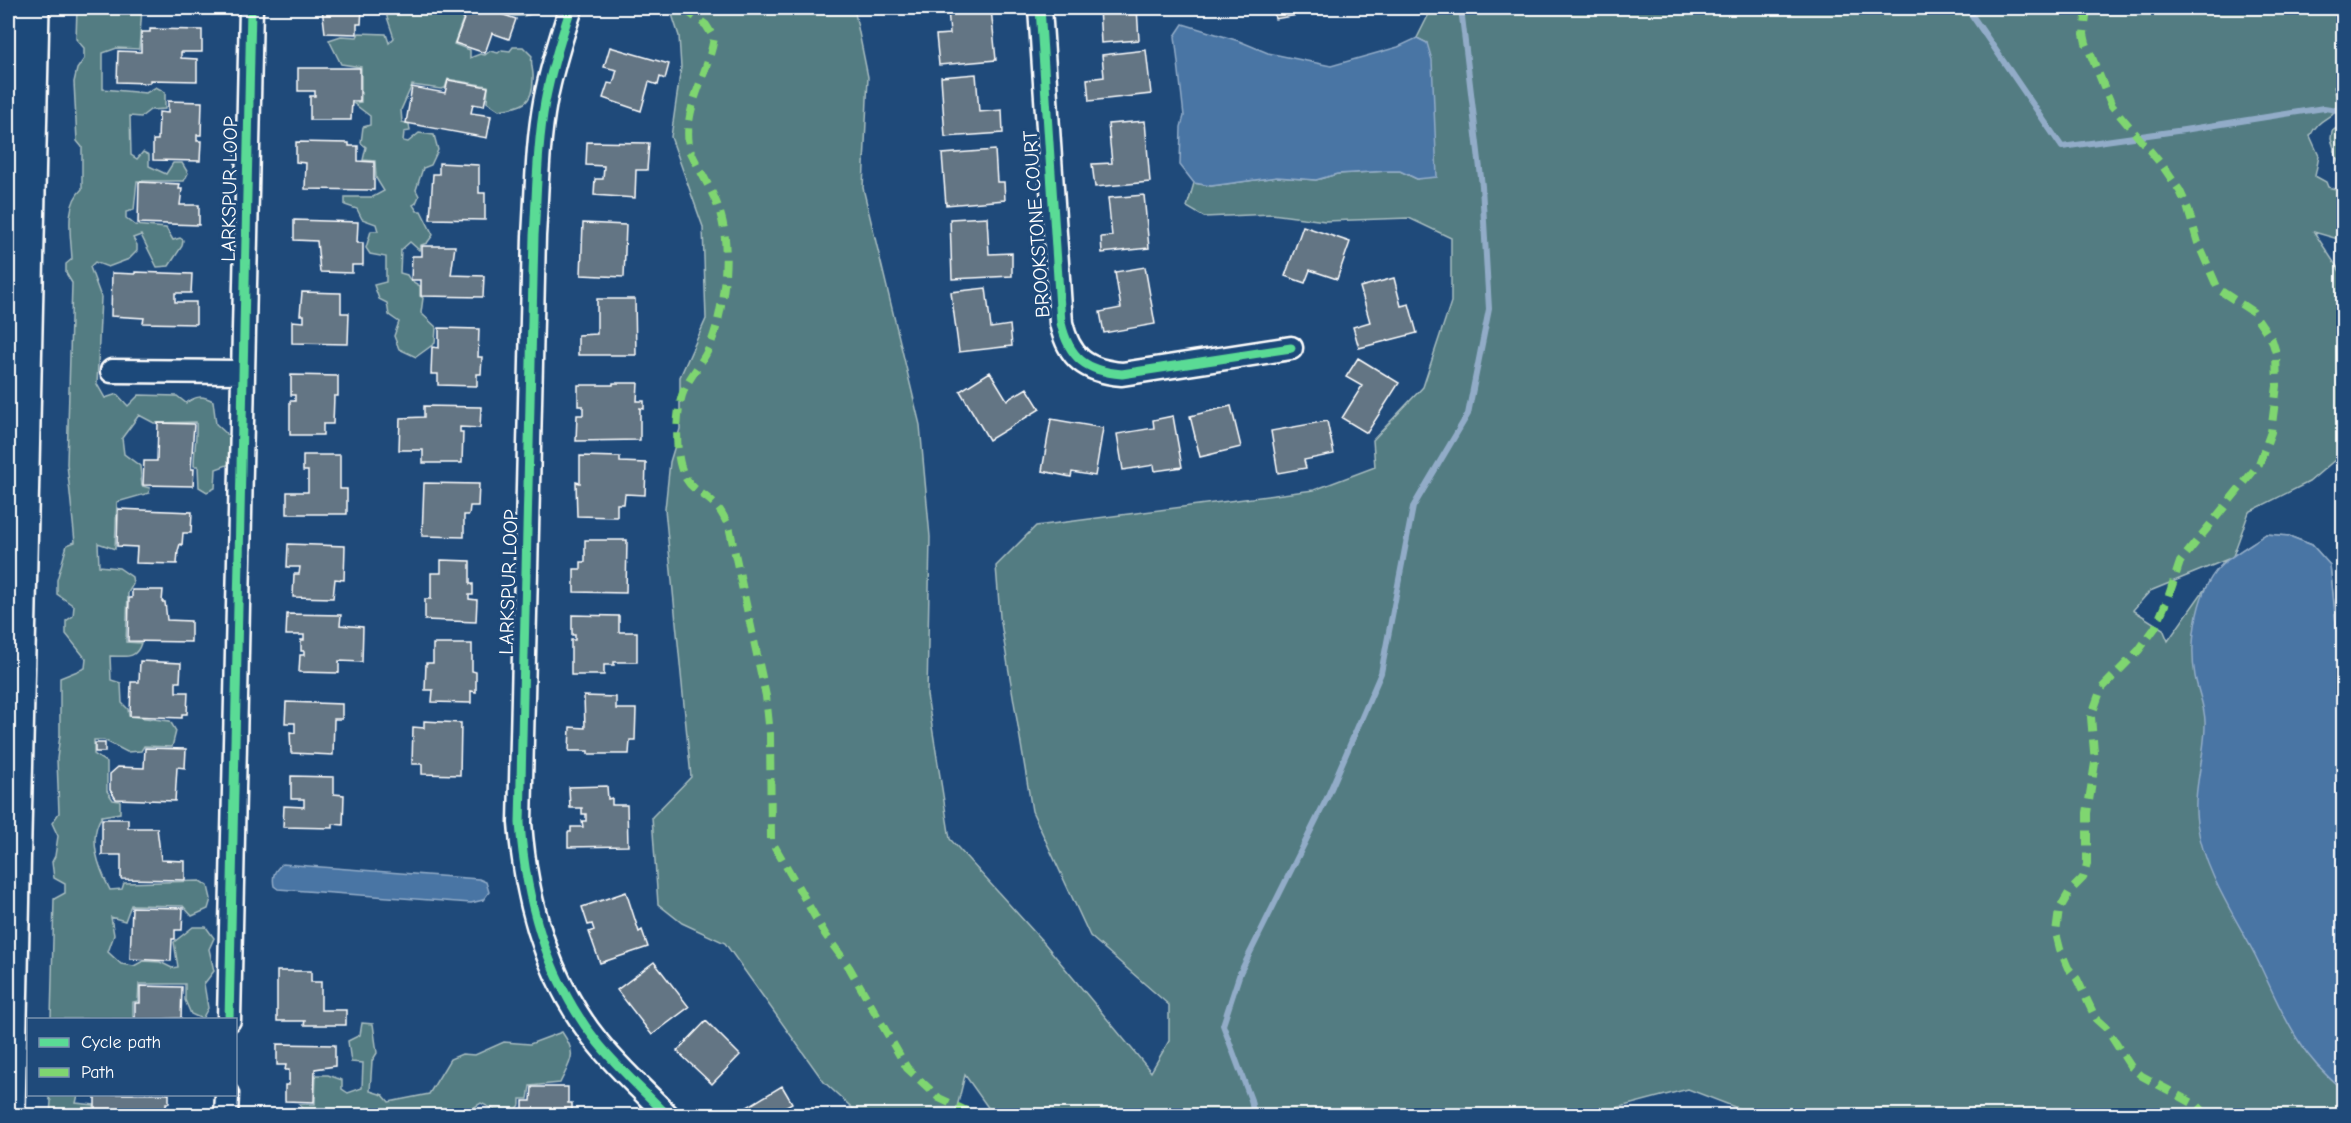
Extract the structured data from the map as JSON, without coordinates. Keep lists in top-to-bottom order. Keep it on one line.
{"streets":{"street":["LARKSPUR LOOP","BROOKSTONE COURT"]},"legend":["Cycle path","Path"]}
